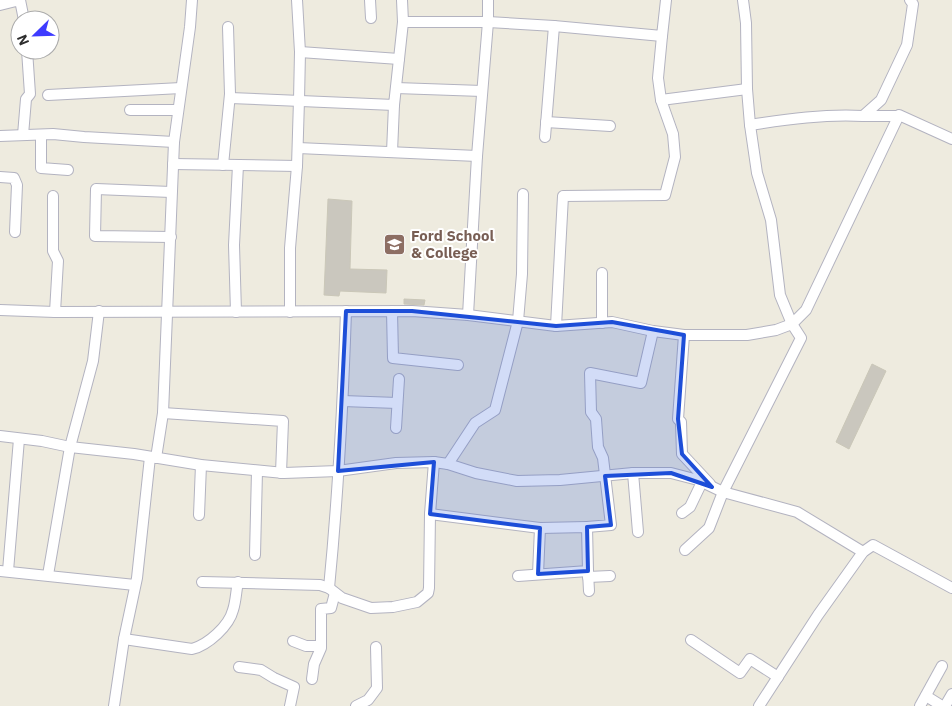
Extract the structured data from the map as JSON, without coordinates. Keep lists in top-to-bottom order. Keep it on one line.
{"places":{"school or university":["Ford School & College"]},"north":"bottom left"}
